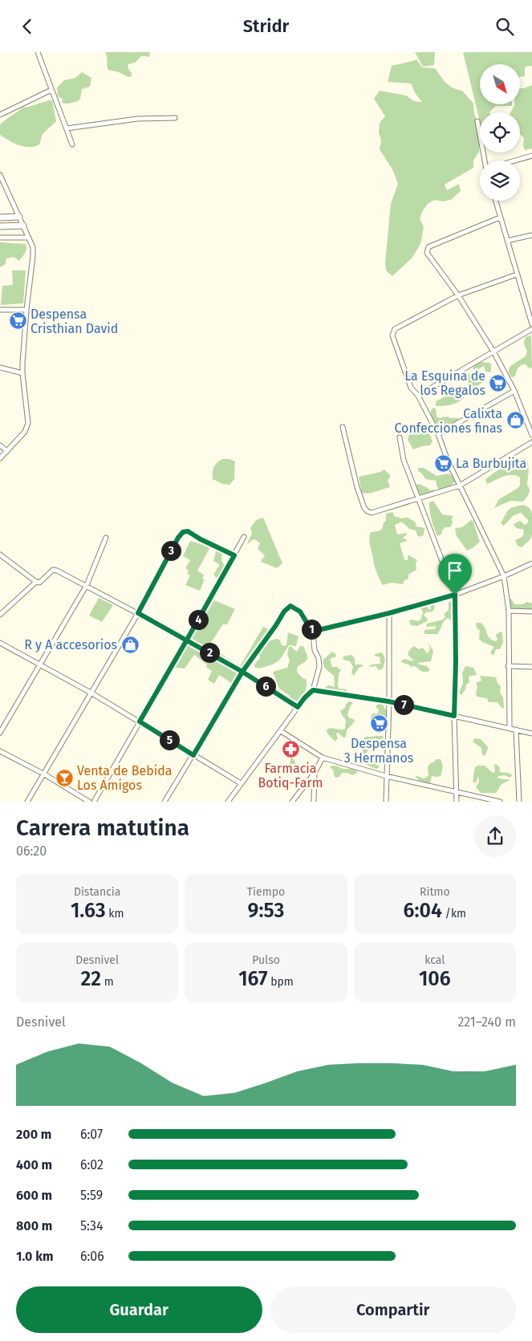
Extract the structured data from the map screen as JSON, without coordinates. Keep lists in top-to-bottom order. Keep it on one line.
{"places":{"supermarket":["Despensa Cristhian David","La Esquina de los Regalos","La Burbujita","Despensa 3 Hermanos"],"shop":["Calixta Confecciones finas","R y A accesorios"],"pharmacy":["Farmacia Botiq-Farm"],"bar":["Venta de Bebida Los Amigos"]},"north":"bottom right","page":{"header":"Stridr","pins":["3","4","1","2","6","7","5"],"heading":["Carrera matutina","06:20"],"stats":[["Distancia","1.63 km"],["Tiempo","9:53"],["Ritmo","6:04 /km"],["Desnivel","22 m"],["Pulso","167 bpm"],["kcal","106"]],"chart":["Desnivel","221–240 m"],"list":[{"name":"200 m","note":"6:07"},{"name":"400 m","note":"6:02"},{"name":"600 m","note":"5:59"},{"name":"800 m","note":"5:34"},{"name":"1.0 km","note":"6:06"}],"buttons":["Guardar","Compartir"]}}
